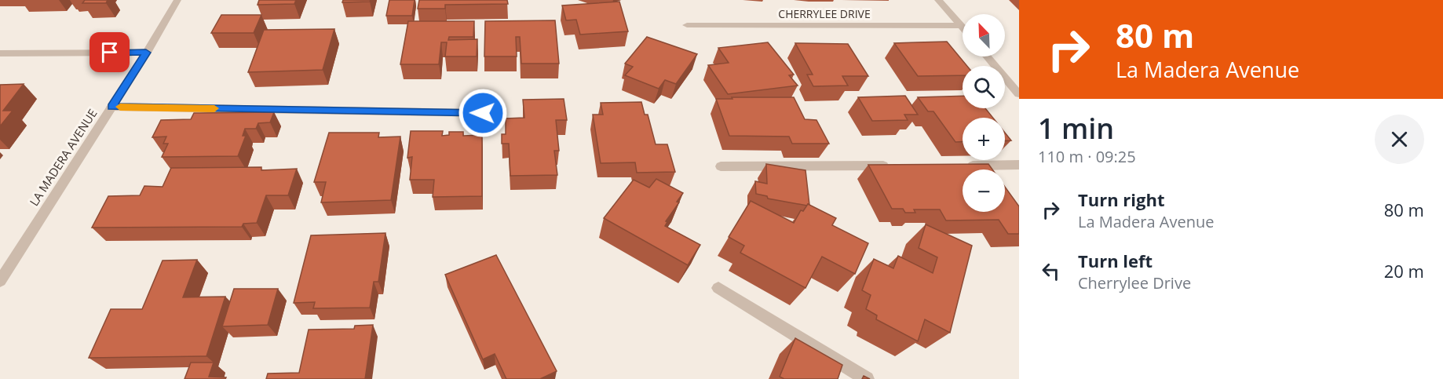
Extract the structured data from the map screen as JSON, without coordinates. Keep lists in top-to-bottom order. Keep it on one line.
{"streets":{"street":["CHERRYLEE DRIVE","LA MADERA AVENUE"]},"north":"top left","page":{"turn":["80 m","La Madera Avenue"],"map_buttons":["+","−"],"heading":["1 min","110 m · 09:25"],"list":[{"name":"Turn right","note":"La Madera Avenue","value":"80 m"},{"name":"Turn left","note":"Cherrylee Drive","value":"20 m"}]}}
